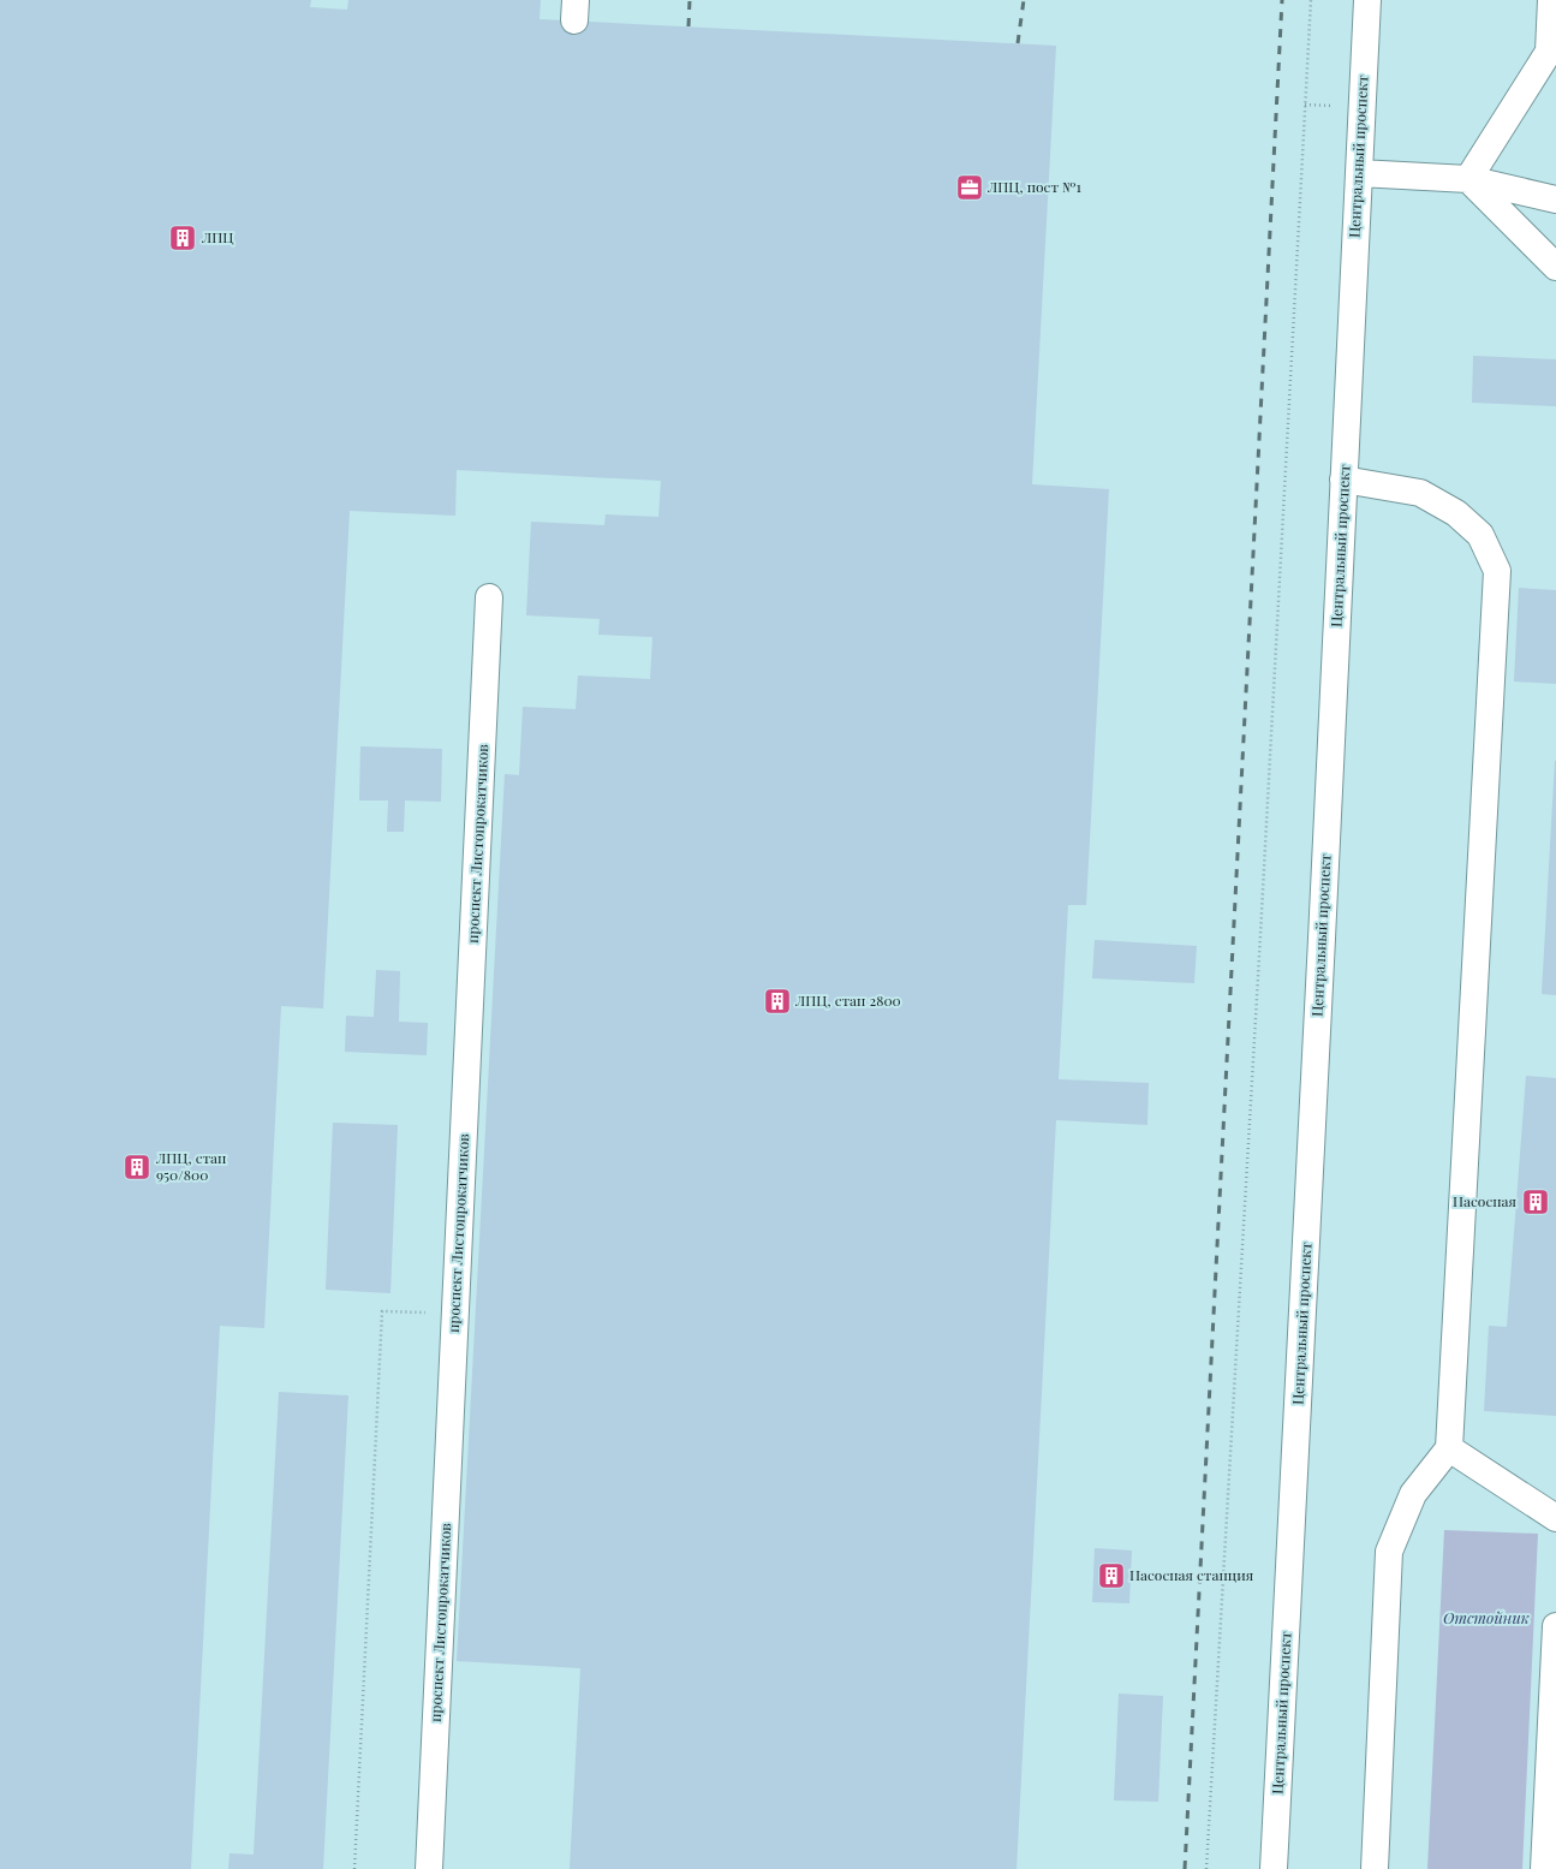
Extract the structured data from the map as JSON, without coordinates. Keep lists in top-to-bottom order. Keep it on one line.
{"streets":{"street":["Центральный проспект","проспект Листопрокатчиков"]},"water":["Отстойник"],"places":{"office":["ЛПЦ, пост №1"],"building":["ЛПЦ","ЛПЦ, стан 2800","ЛПЦ, стан 950/800","Насосная","Насосная станция"]}}
